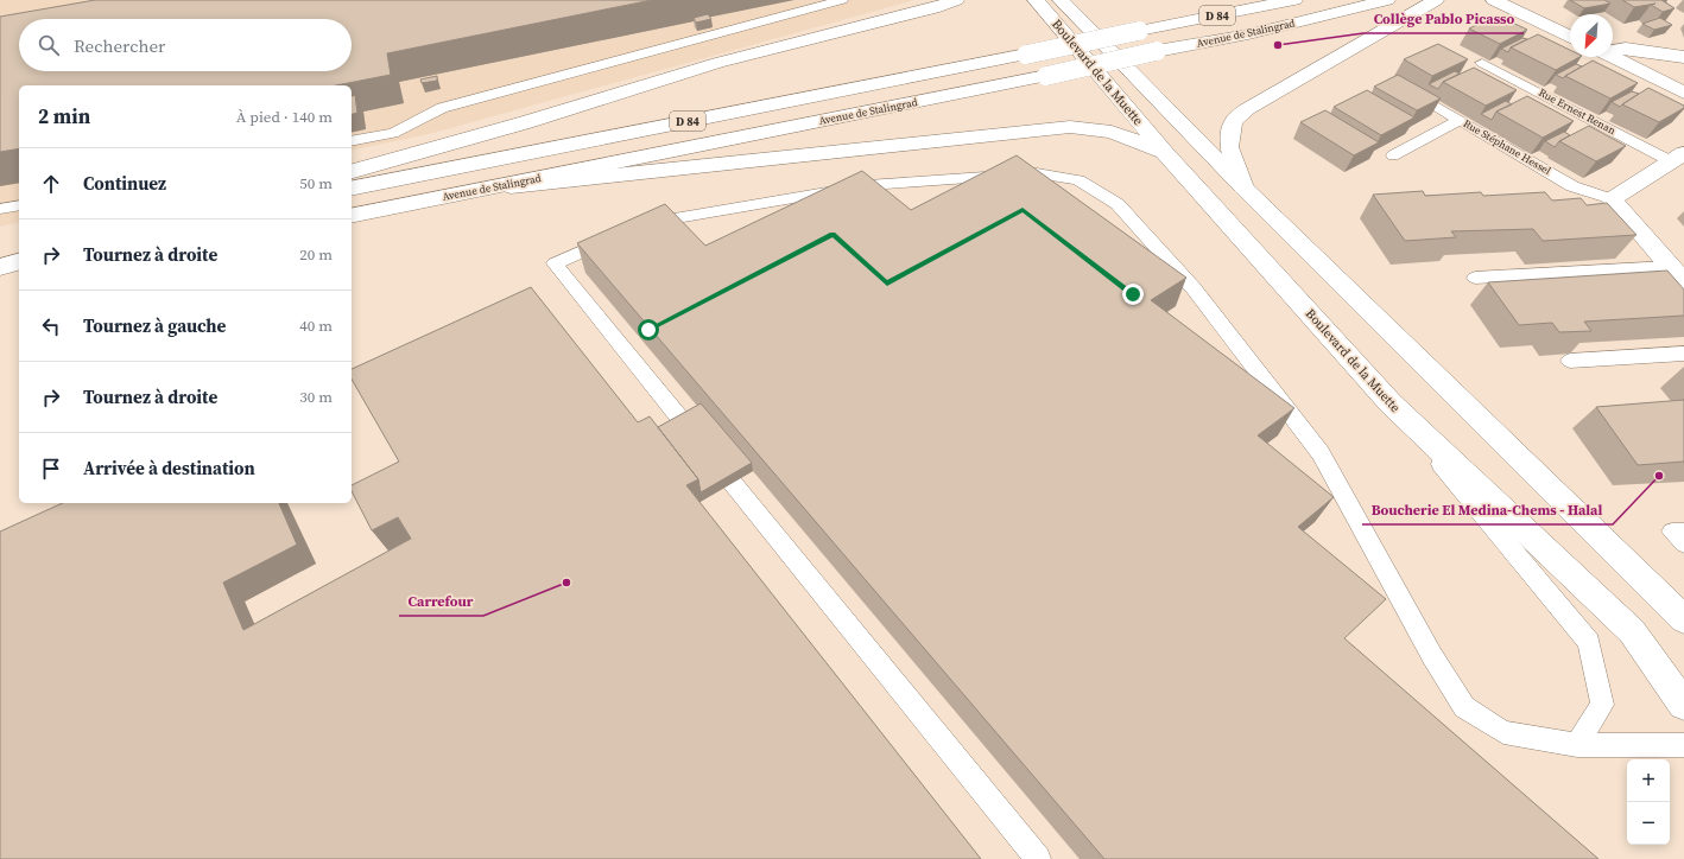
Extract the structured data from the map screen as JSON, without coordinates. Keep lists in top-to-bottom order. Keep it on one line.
{"streets":{"main road":["D 84","Avenue de Stalingrad","Boulevard de la Muette"],"lane":["Rue Ernest Renan","Rue Stéphane Hessel"]},"places":["Collège Pablo Picasso","Boucherie El Medina-Chems - Halal","Carrefour"],"north":"bottom left","page":{"search":"Rechercher","heading":["2 min","À pied · 140 m"],"list":[["Continuez","50 m"],["Tournez à droite","20 m"],["Tournez à gauche","40 m"],["Tournez à droite","30 m"],"Arrivée à destination"],"map_buttons":["+","−"]}}
